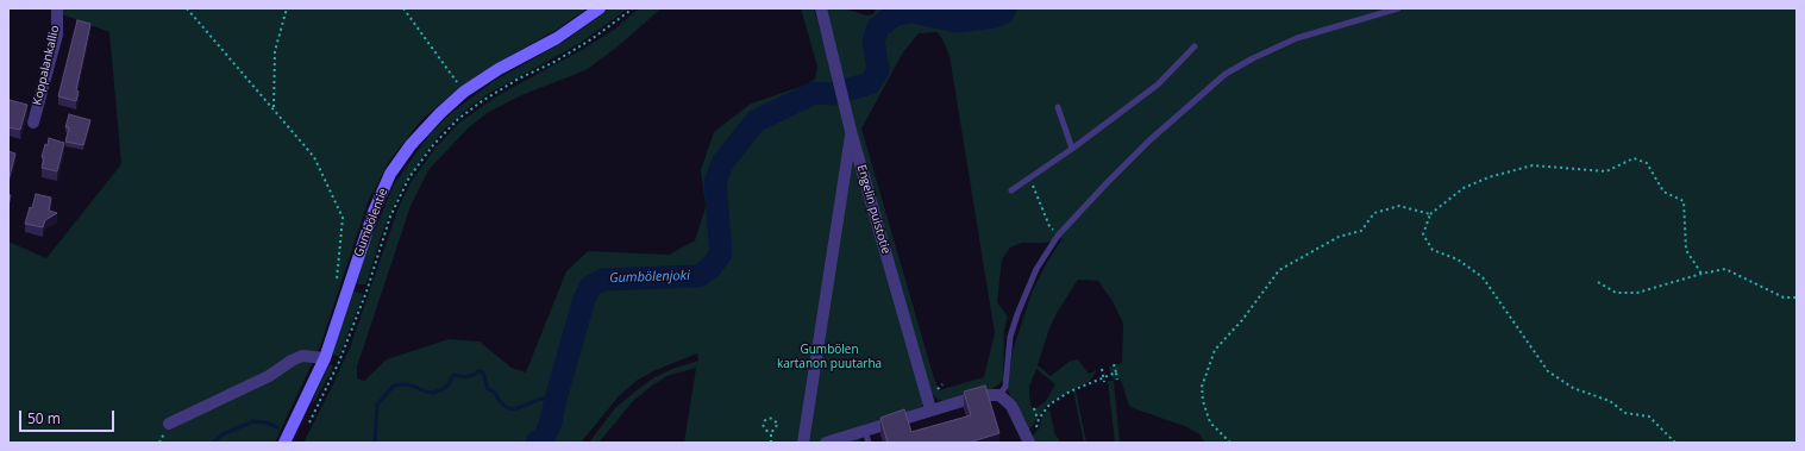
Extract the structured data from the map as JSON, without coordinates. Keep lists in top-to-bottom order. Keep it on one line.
{"streets":{"main road":["Gumbölentie"],"street":["Koppalankallio","Engelin puistotie"]},"water":["Gumbölenjoki"],"parks":["Gumbölen kartanon puutarha"],"scale_bar":"50 m"}
